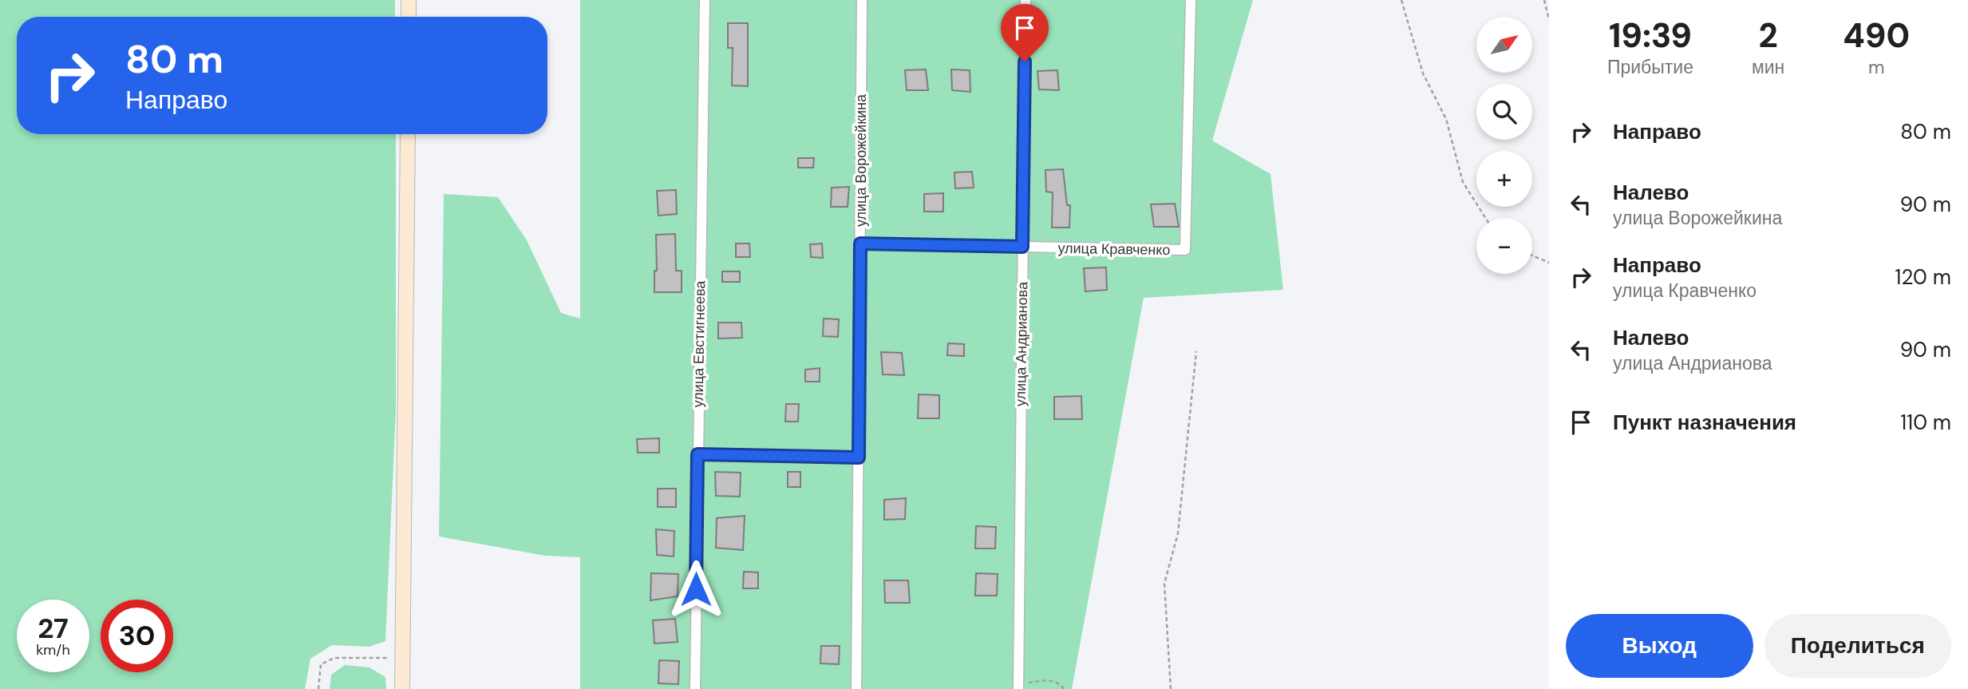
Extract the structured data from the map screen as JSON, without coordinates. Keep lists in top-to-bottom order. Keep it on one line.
{"streets":{"street":["улица Ворожейкина","улица Кравченко","улица Евстигнеева","улица Андрианова"]},"crossings":[["улица Ворожейкина","улица Кравченко"],["улица Кравченко","улица Андрианова"]],"north":"top right","page":{"eta":["19:39","Прибытие","2","мин","490","m"],"map_buttons":["+","−"],"turn":["80 m","Направо"],"list":[{"name":"Направо","value":"80 m"},{"name":"Налево","note":"улица Ворожейкина","value":"90 m"},{"name":"Направо","note":"улица Кравченко","value":"120 m"},{"name":"Налево","note":"улица Андрианова","value":"90 m"},{"name":"Пункт назначения","value":"110 m"}],"speed":"27 km/h","limit":"30","buttons":["Выход","Поделиться"]}}
